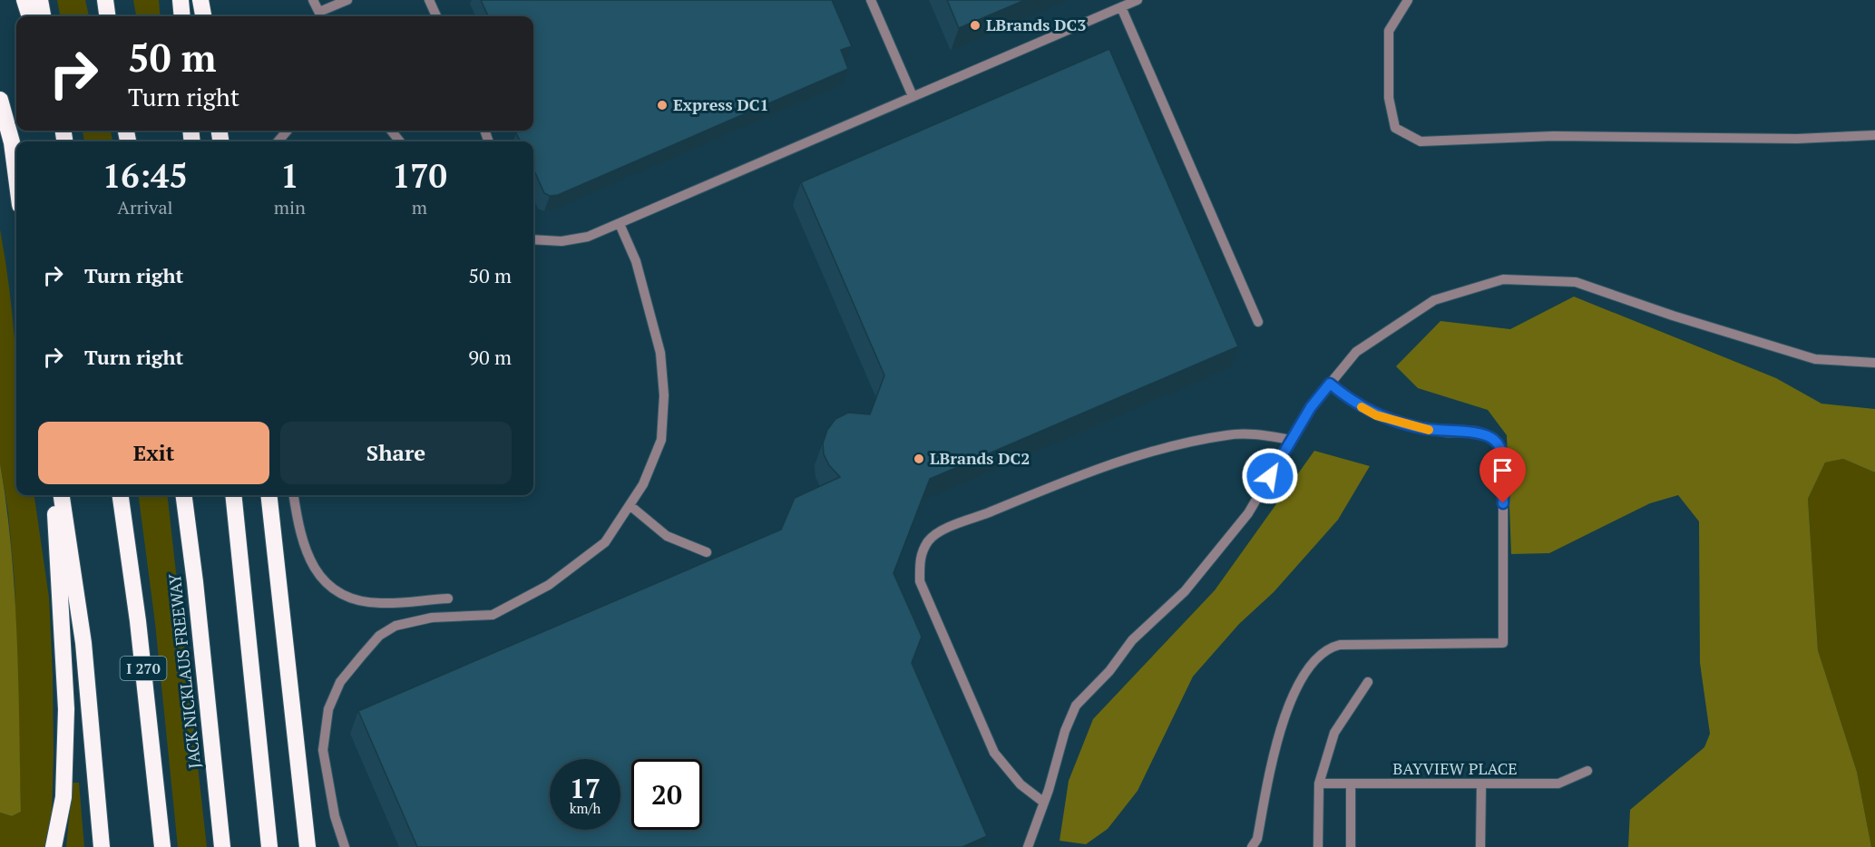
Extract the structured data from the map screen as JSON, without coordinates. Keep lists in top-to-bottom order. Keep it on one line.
{"streets":{"highway":["I 270","JACK NICKLAUS FREEWAY"],"street":["BAYVIEW PLACE"]},"places":["LBrands DC3","Express DC1","LBrands DC2"],"page":{"turn":["50 m","Turn right"],"eta":["16:45","Arrival","1","min","170","m"],"list":[{"name":"Turn right","value":"50 m"},{"name":"Turn right","value":"90 m"}],"buttons":["Exit","Share"],"speed":"17 km/h","limit":"20"}}
